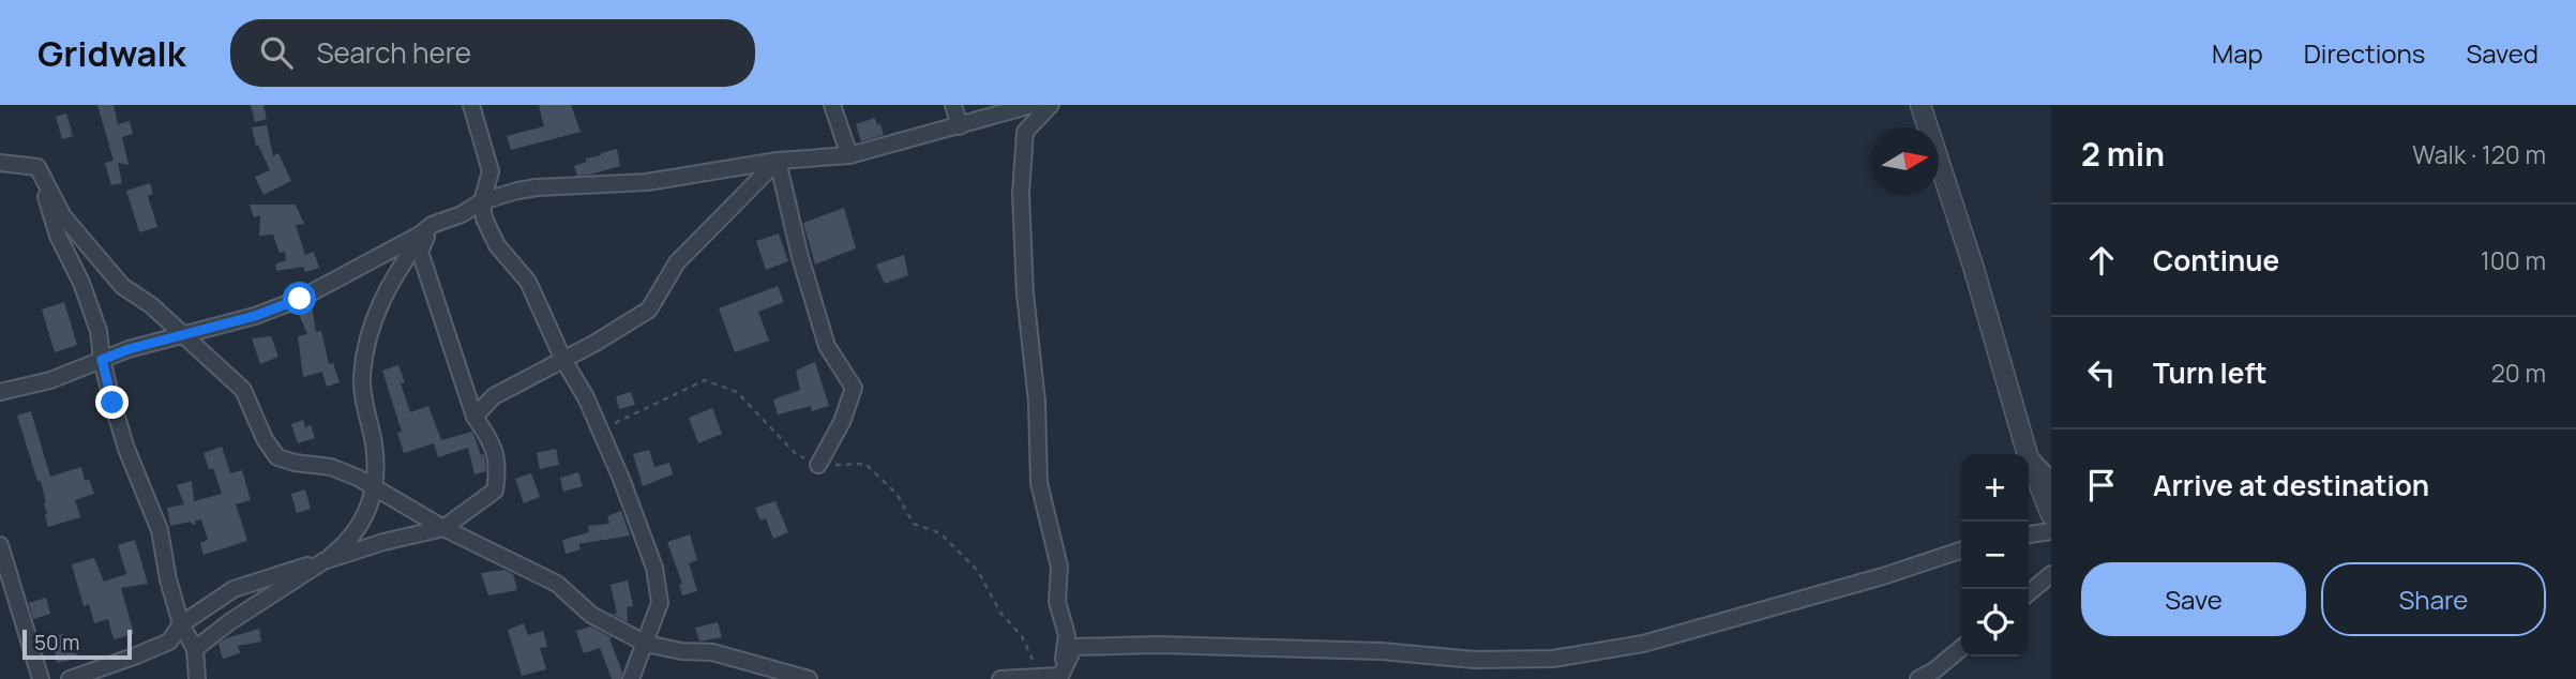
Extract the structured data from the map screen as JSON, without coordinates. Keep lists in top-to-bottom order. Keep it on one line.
{"scale_bar":"50 m","north":"right","page":{"header":"Gridwalk","search":"Search here","nav":["Map","Directions","Saved"],"heading":["2 min","Walk · 120 m"],"list":[["Continue","100 m"],["Turn left","20 m"],"Arrive at destination"],"map_buttons":["+","−"],"buttons":["Save","Share"],"scale":"50 m"}}
